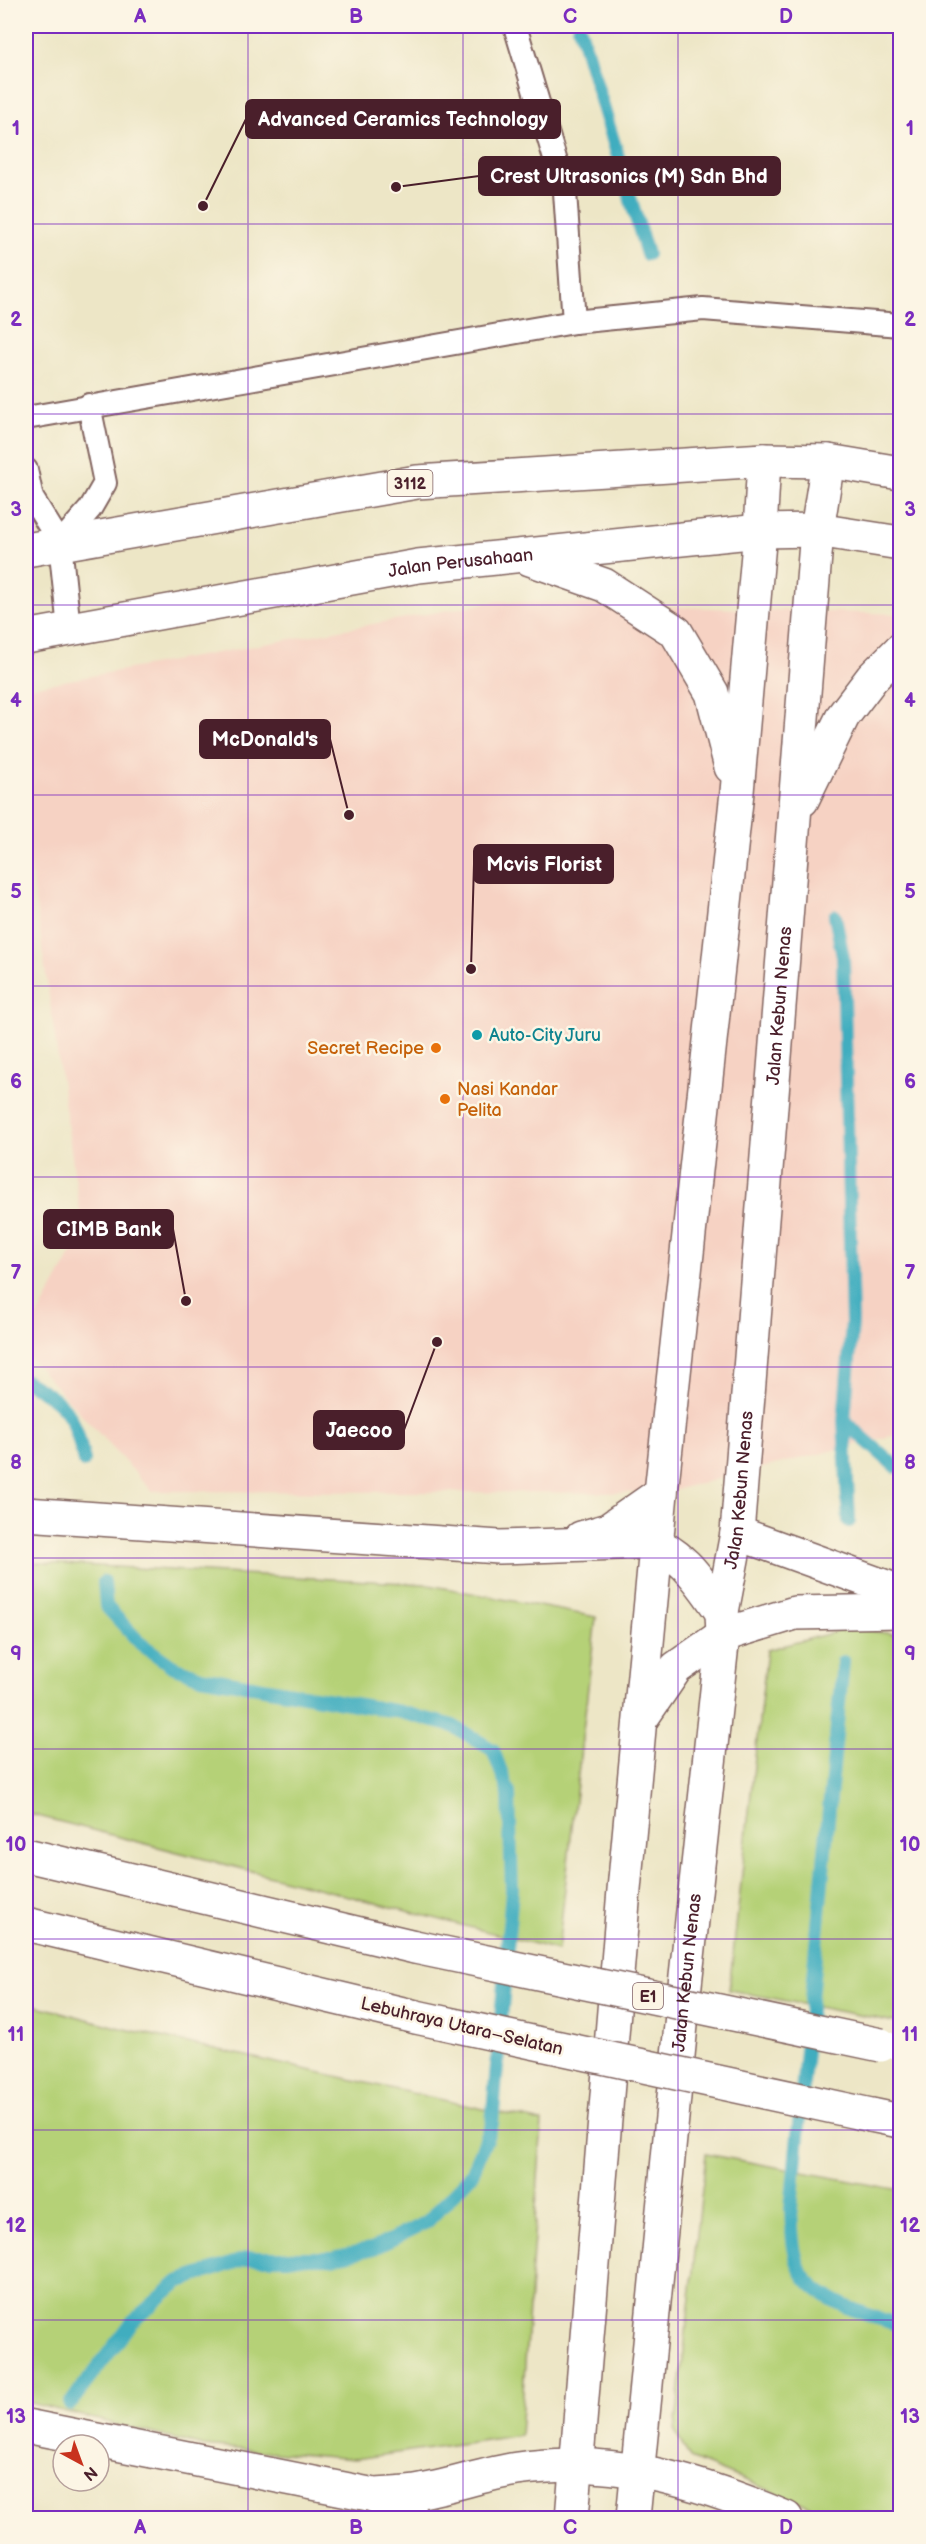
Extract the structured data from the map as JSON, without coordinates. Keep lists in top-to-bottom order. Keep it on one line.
{"streets":{"main road":["3112","Jalan Perusahaan","Jalan Kebun Nenas","E1","Lebuhraya Utara–Selatan"]},"crossings":[["3112","Jalan Kebun Nenas"],["Jalan Perusahaan","Jalan Kebun Nenas"]],"places":["Crest Ultrasonics (M) Sdn Bhd","Advanced Ceramics Technology","McDonald's","Mcvis Florist","Auto-City Juru","Secret Recipe","Nasi Kandar Pelita","CIMB Bank","Jaecoo"],"north":"bottom right","grid":{"columns":["A","B","C","D"],"rows":["1","2","3","4","5","6","7","8","9","10","11","12","13"]}}
